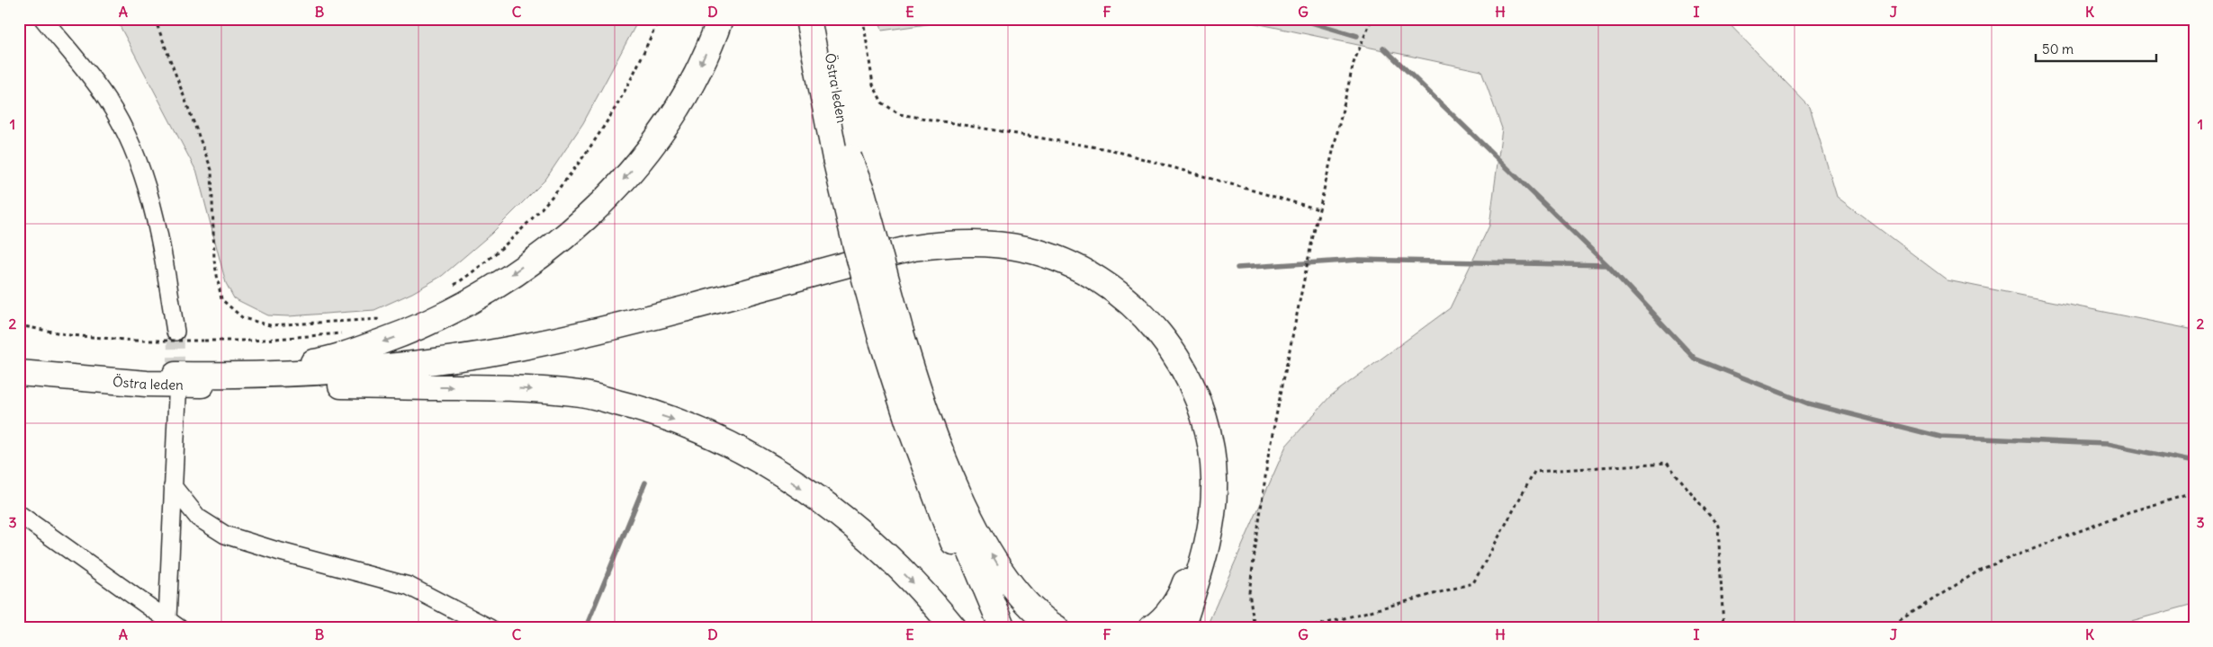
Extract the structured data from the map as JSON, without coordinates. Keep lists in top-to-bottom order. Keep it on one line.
{"streets":{"main road":["Östra leden"]},"scale_bar":"50 m","grid":{"columns":["A","B","C","D","E","F","G","H","I","J","K"],"rows":["1","2","3"]}}
